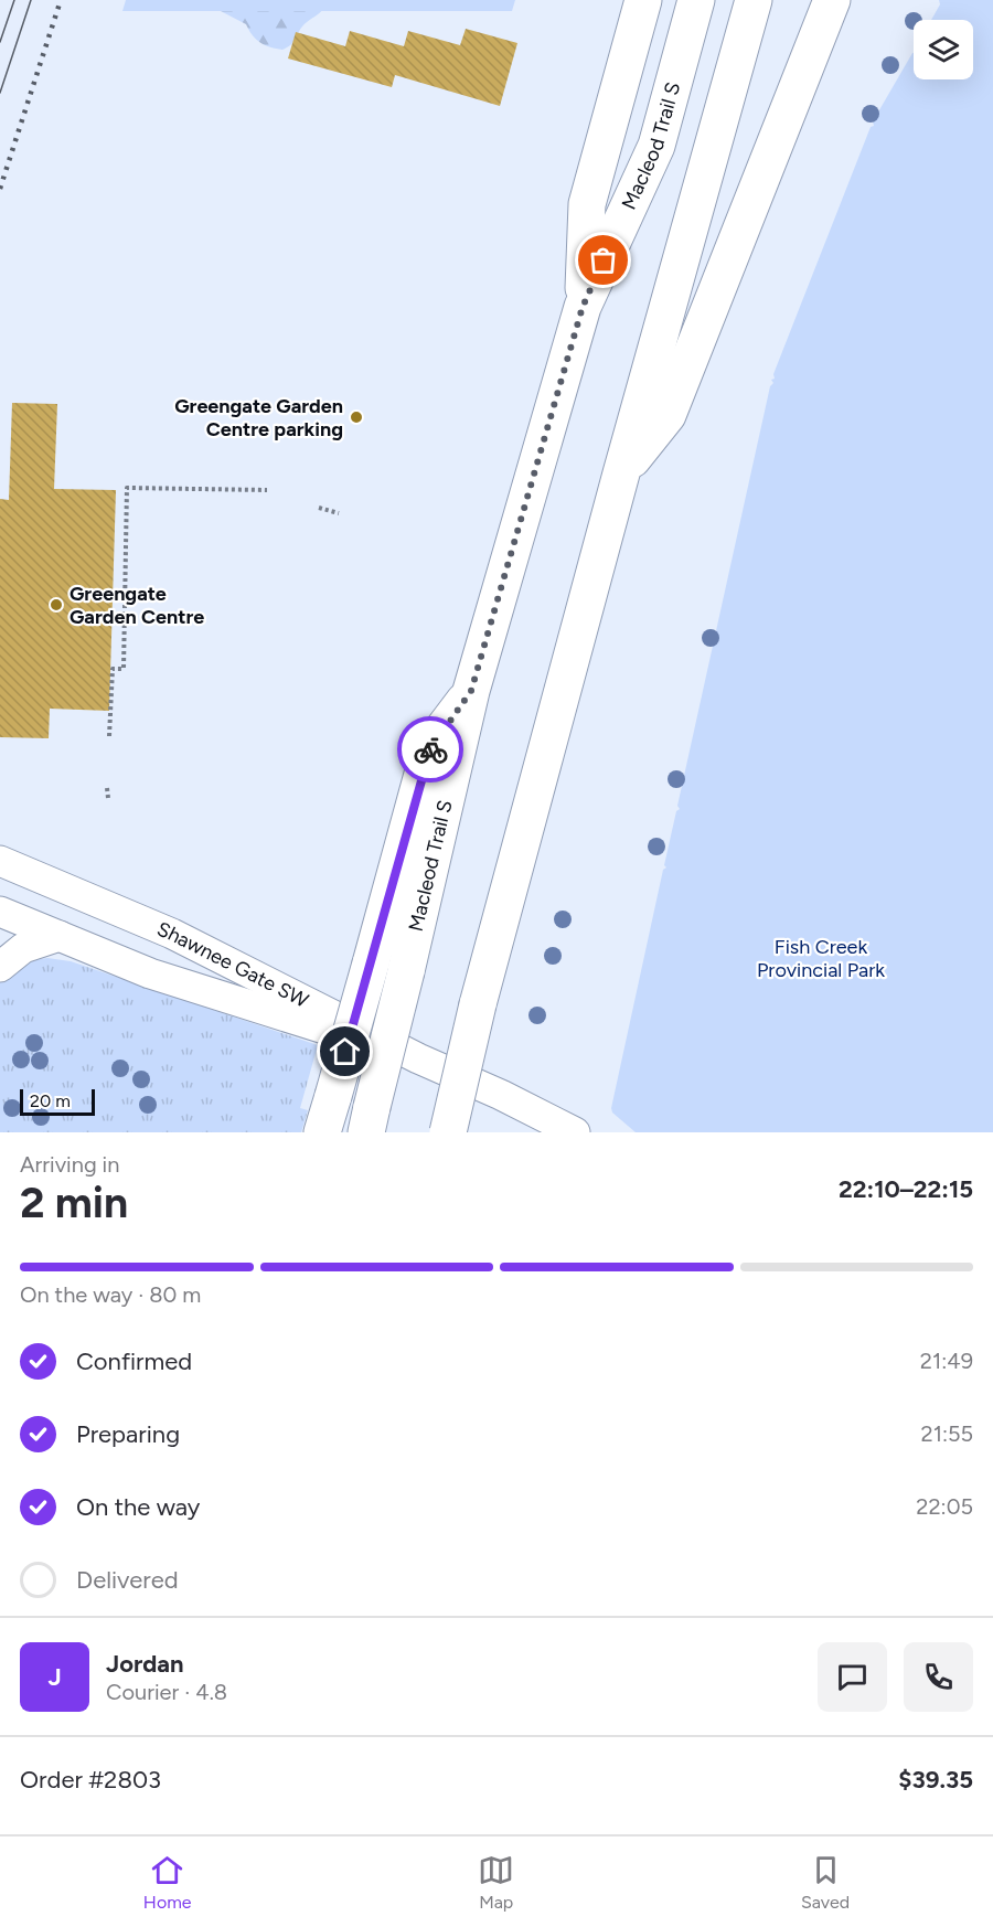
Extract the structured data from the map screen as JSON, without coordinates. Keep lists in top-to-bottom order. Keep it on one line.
{"streets":{"highway":["Macleod Trail S"],"street":["Shawnee Gate SW"]},"parks":["Fish Creek Provincial Park"],"places":["Greengate Garden Centre parking","Greengate Garden Centre"],"scale_bar":"20 m","page":{"scale":"20 m","heading":["2 min","Arriving in","22:10–22:15"],"panel":["Jordan","Courier · 4.8","Order #2803","$39.35"],"bar":"On the way · 80 m","list":[["Confirmed","21:49"],["Preparing","21:55"],["On the way","22:05"],"Delivered"],"round":"J","tabs":["Home","Map","Saved"]}}
